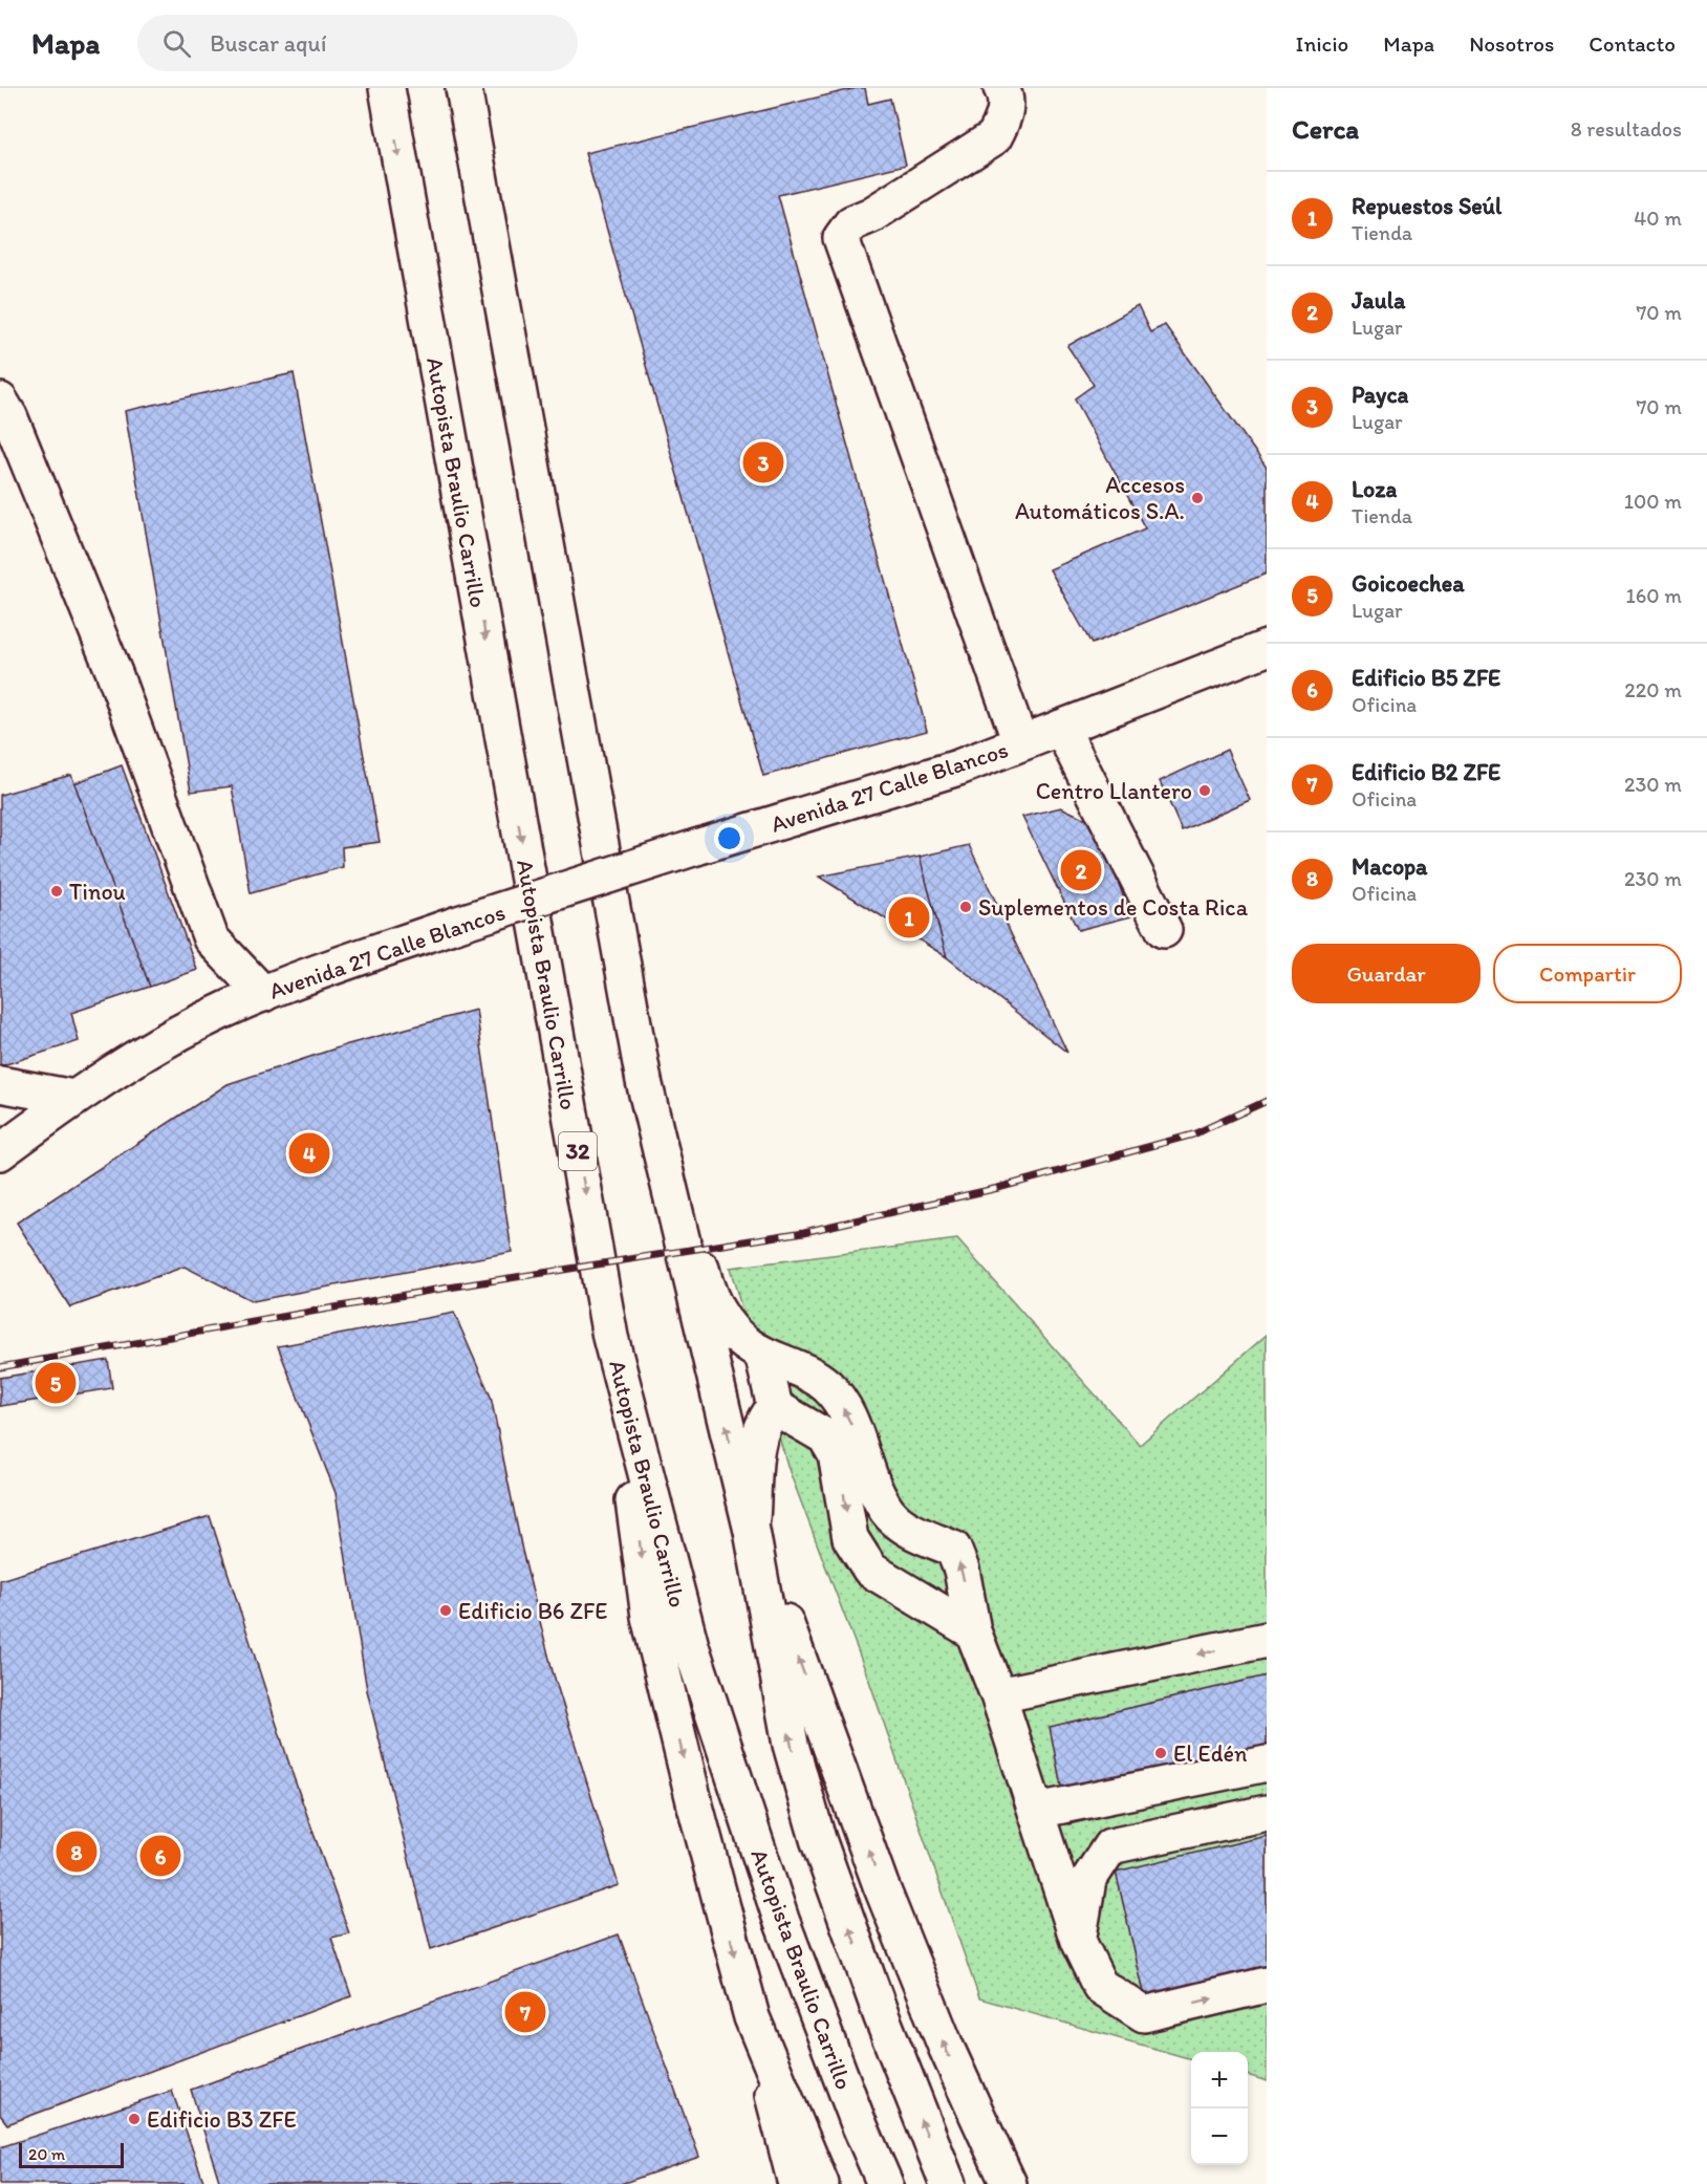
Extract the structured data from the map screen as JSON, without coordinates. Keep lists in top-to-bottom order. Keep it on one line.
{"streets":{"main road":["Autopista Braulio Carrillo","Avenida 27 Calle Blancos","32"]},"places":["Accesos Automáticos S.A.","Centro Llantero","Tinou","Suplementos de Costa Rica","Edificio B6 ZFE","El Edén","Edificio B3 ZFE"],"scale_bar":"20 m","page":{"header":"Mapa","search":"Buscar aquí","nav":["Inicio","Mapa","Nosotros","Contacto"],"heading":["Cerca","8 resultados"],"list":[{"mark":"1","name":"Repuestos Seúl","note":"Tienda","value":"40 m"},{"mark":"2","name":"Jaula","note":"Lugar","value":"70 m"},{"mark":"3","name":"Payca","note":"Lugar","value":"70 m"},{"mark":"4","name":"Loza","note":"Tienda","value":"100 m"},{"mark":"5","name":"Goicoechea","note":"Lugar","value":"160 m"},{"mark":"6","name":"Edificio B5 ZFE","note":"Oficina","value":"220 m"},{"mark":"7","name":"Edificio B2 ZFE","note":"Oficina","value":"230 m"},{"mark":"8","name":"Macopa","note":"Oficina","value":"230 m"}],"pins":["3","2","1","4","5","8","6","7"],"buttons":["Guardar","Compartir"],"map_buttons":["+","−"],"scale":"20 m"}}
